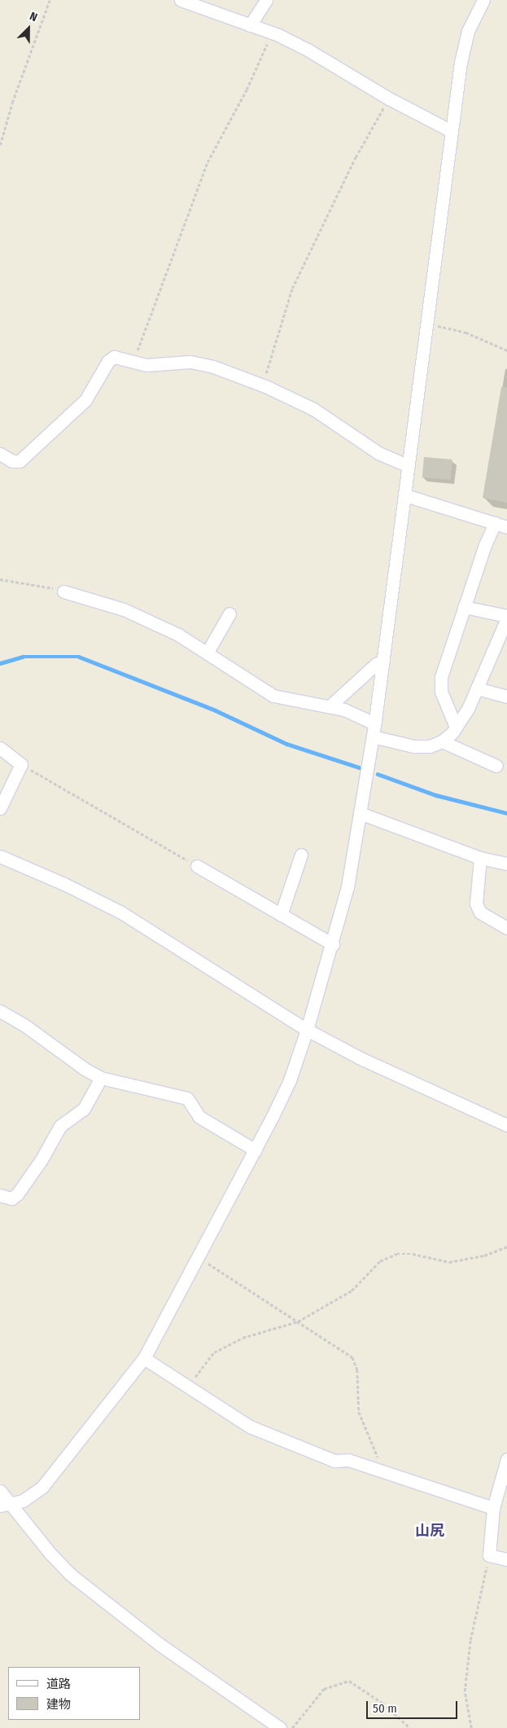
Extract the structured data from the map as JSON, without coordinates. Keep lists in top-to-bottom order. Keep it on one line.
{"districts":["山尻"],"legend":["道路","建物"],"scale_bar":"50 m","north":"top right"}
